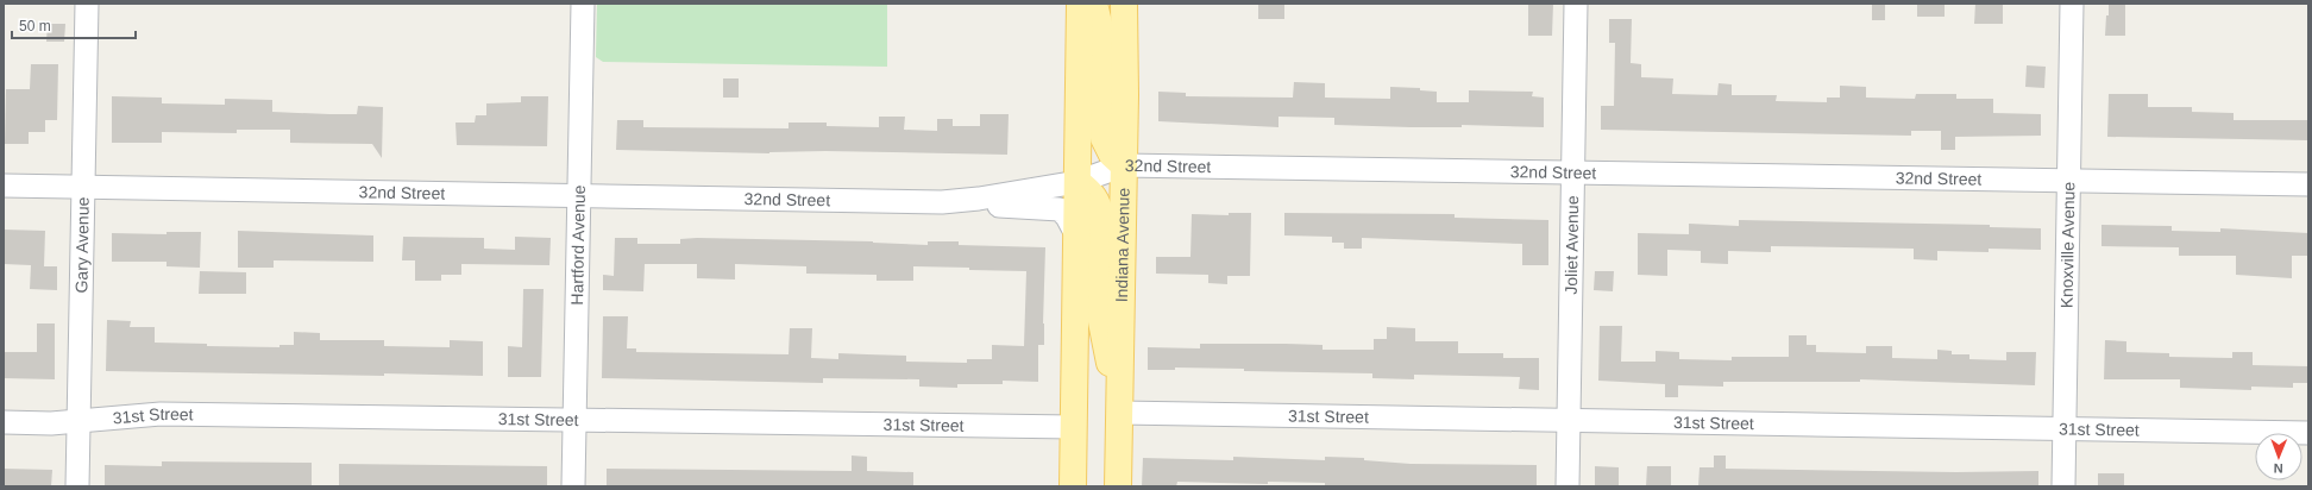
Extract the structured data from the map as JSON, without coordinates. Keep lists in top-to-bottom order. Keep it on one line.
{"streets":{"main road":["Indiana Avenue"],"street":["32nd Street","Gary Avenue","Hartford Avenue","Joliet Avenue","Knoxville Avenue","31st Street"]},"crossings":[["32nd Street","Gary Avenue"],["32nd Street","Hartford Avenue"],["32nd Street","Indiana Avenue"],["32nd Street","Joliet Avenue"],["32nd Street","Knoxville Avenue"],["Gary Avenue","31st Street"],["Hartford Avenue","31st Street"],["Indiana Avenue","31st Street"],["Joliet Avenue","31st Street"],["Knoxville Avenue","31st Street"]],"scale_bar":"50 m","north":"bottom"}
